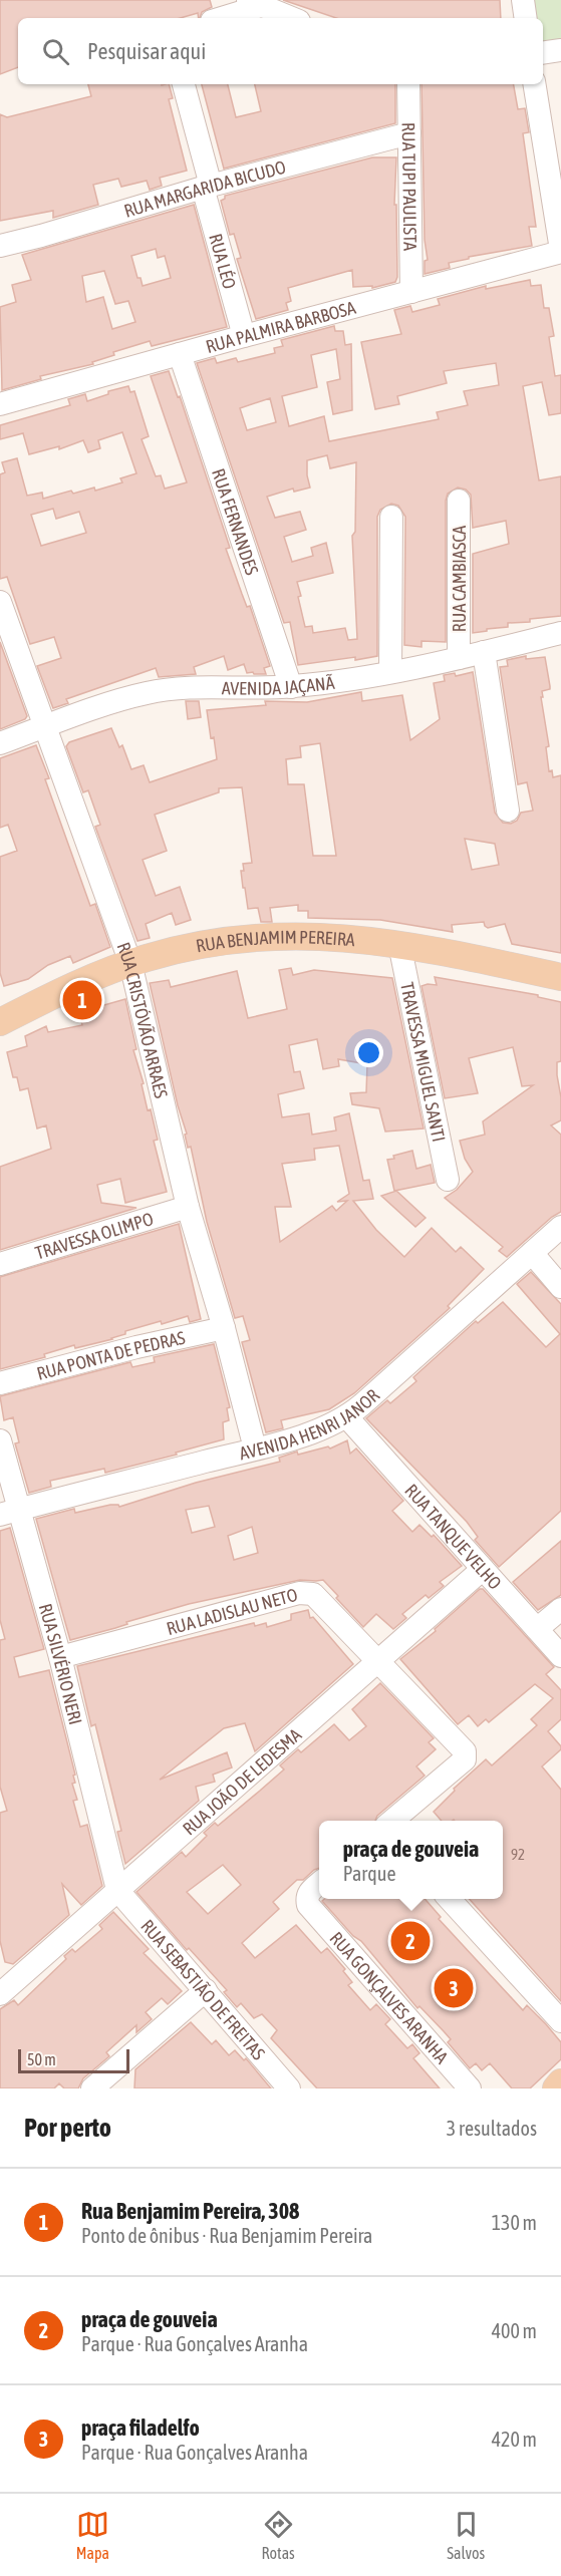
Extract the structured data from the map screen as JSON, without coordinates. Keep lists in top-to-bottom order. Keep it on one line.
{"streets":{"main road":["RUA BENJAMIM PEREIRA"],"street":["RUA TUPI PAULISTA","RUA MARGARIDA BICUDO","RUA LÉO","RUA PALMIRA BARBOSA","RUA FERNANDES","RUA CAMBIASCA","AVENIDA JAÇANÃ","RUA CRISTÓVÃO ARRAES","TRAVESSA MIGUEL SANTI","TRAVESSA OLIMPO","RUA PONTA DE PEDRAS","AVENIDA HENRI JANOR","RUA TANQUE VELHO","RUA LADISLAU NETO","RUA SILVÉRIO NERI","RUA JOÃO DE LEDESMA","RUA SEBASTIÃO DE FREITAS","RUA GONÇALVES ARANHA"]},"crossings":[["RUA TUPI PAULISTA","RUA MARGARIDA BICUDO"],["RUA TUPI PAULISTA","RUA PALMIRA BARBOSA"],["RUA MARGARIDA BICUDO","RUA LÉO"],["RUA LÉO","RUA PALMIRA BARBOSA"],["RUA PALMIRA BARBOSA","RUA FERNANDES"],["RUA FERNANDES","AVENIDA JAÇANÃ"],["RUA CAMBIASCA","AVENIDA JAÇANÃ"],["AVENIDA JAÇANÃ","RUA CRISTÓVÃO ARRAES"],["RUA BENJAMIM PEREIRA","RUA CRISTÓVÃO ARRAES"],["RUA BENJAMIM PEREIRA","TRAVESSA MIGUEL SANTI"],["RUA CRISTÓVÃO ARRAES","TRAVESSA OLIMPO"],["RUA CRISTÓVÃO ARRAES","RUA PONTA DE PEDRAS"],["RUA CRISTÓVÃO ARRAES","AVENIDA HENRI JANOR"],["AVENIDA HENRI JANOR","RUA TANQUE VELHO"],["AVENIDA HENRI JANOR","RUA SILVÉRIO NERI"],["RUA TANQUE VELHO","RUA JOÃO DE LEDESMA"],["RUA LADISLAU NETO","RUA SILVÉRIO NERI"],["RUA LADISLAU NETO","RUA JOÃO DE LEDESMA"],["RUA SILVÉRIO NERI","RUA JOÃO DE LEDESMA"],["RUA SILVÉRIO NERI","RUA SEBASTIÃO DE FREITAS"],["RUA JOÃO DE LEDESMA","RUA SEBASTIÃO DE FREITAS"]],"house_numbers":["92"],"scale_bar":"50 m","page":{"search":"Pesquisar aqui","pins":["1","2","3"],"popup":["praça de gouveia","Parque"],"scale":"50 m","heading":["Por perto","3 resultados"],"list":[{"mark":"1","name":"Rua Benjamim Pereira, 308","note":"Ponto de ônibus · Rua Benjamim Pereira","value":"130 m"},{"mark":"2","name":"praça de gouveia","note":"Parque · Rua Gonçalves Aranha","value":"400 m"},{"mark":"3","name":"praça filadelfo","note":"Parque · Rua Gonçalves Aranha","value":"420 m"}],"nav":["Mapa","Rotas","Salvos"]}}
